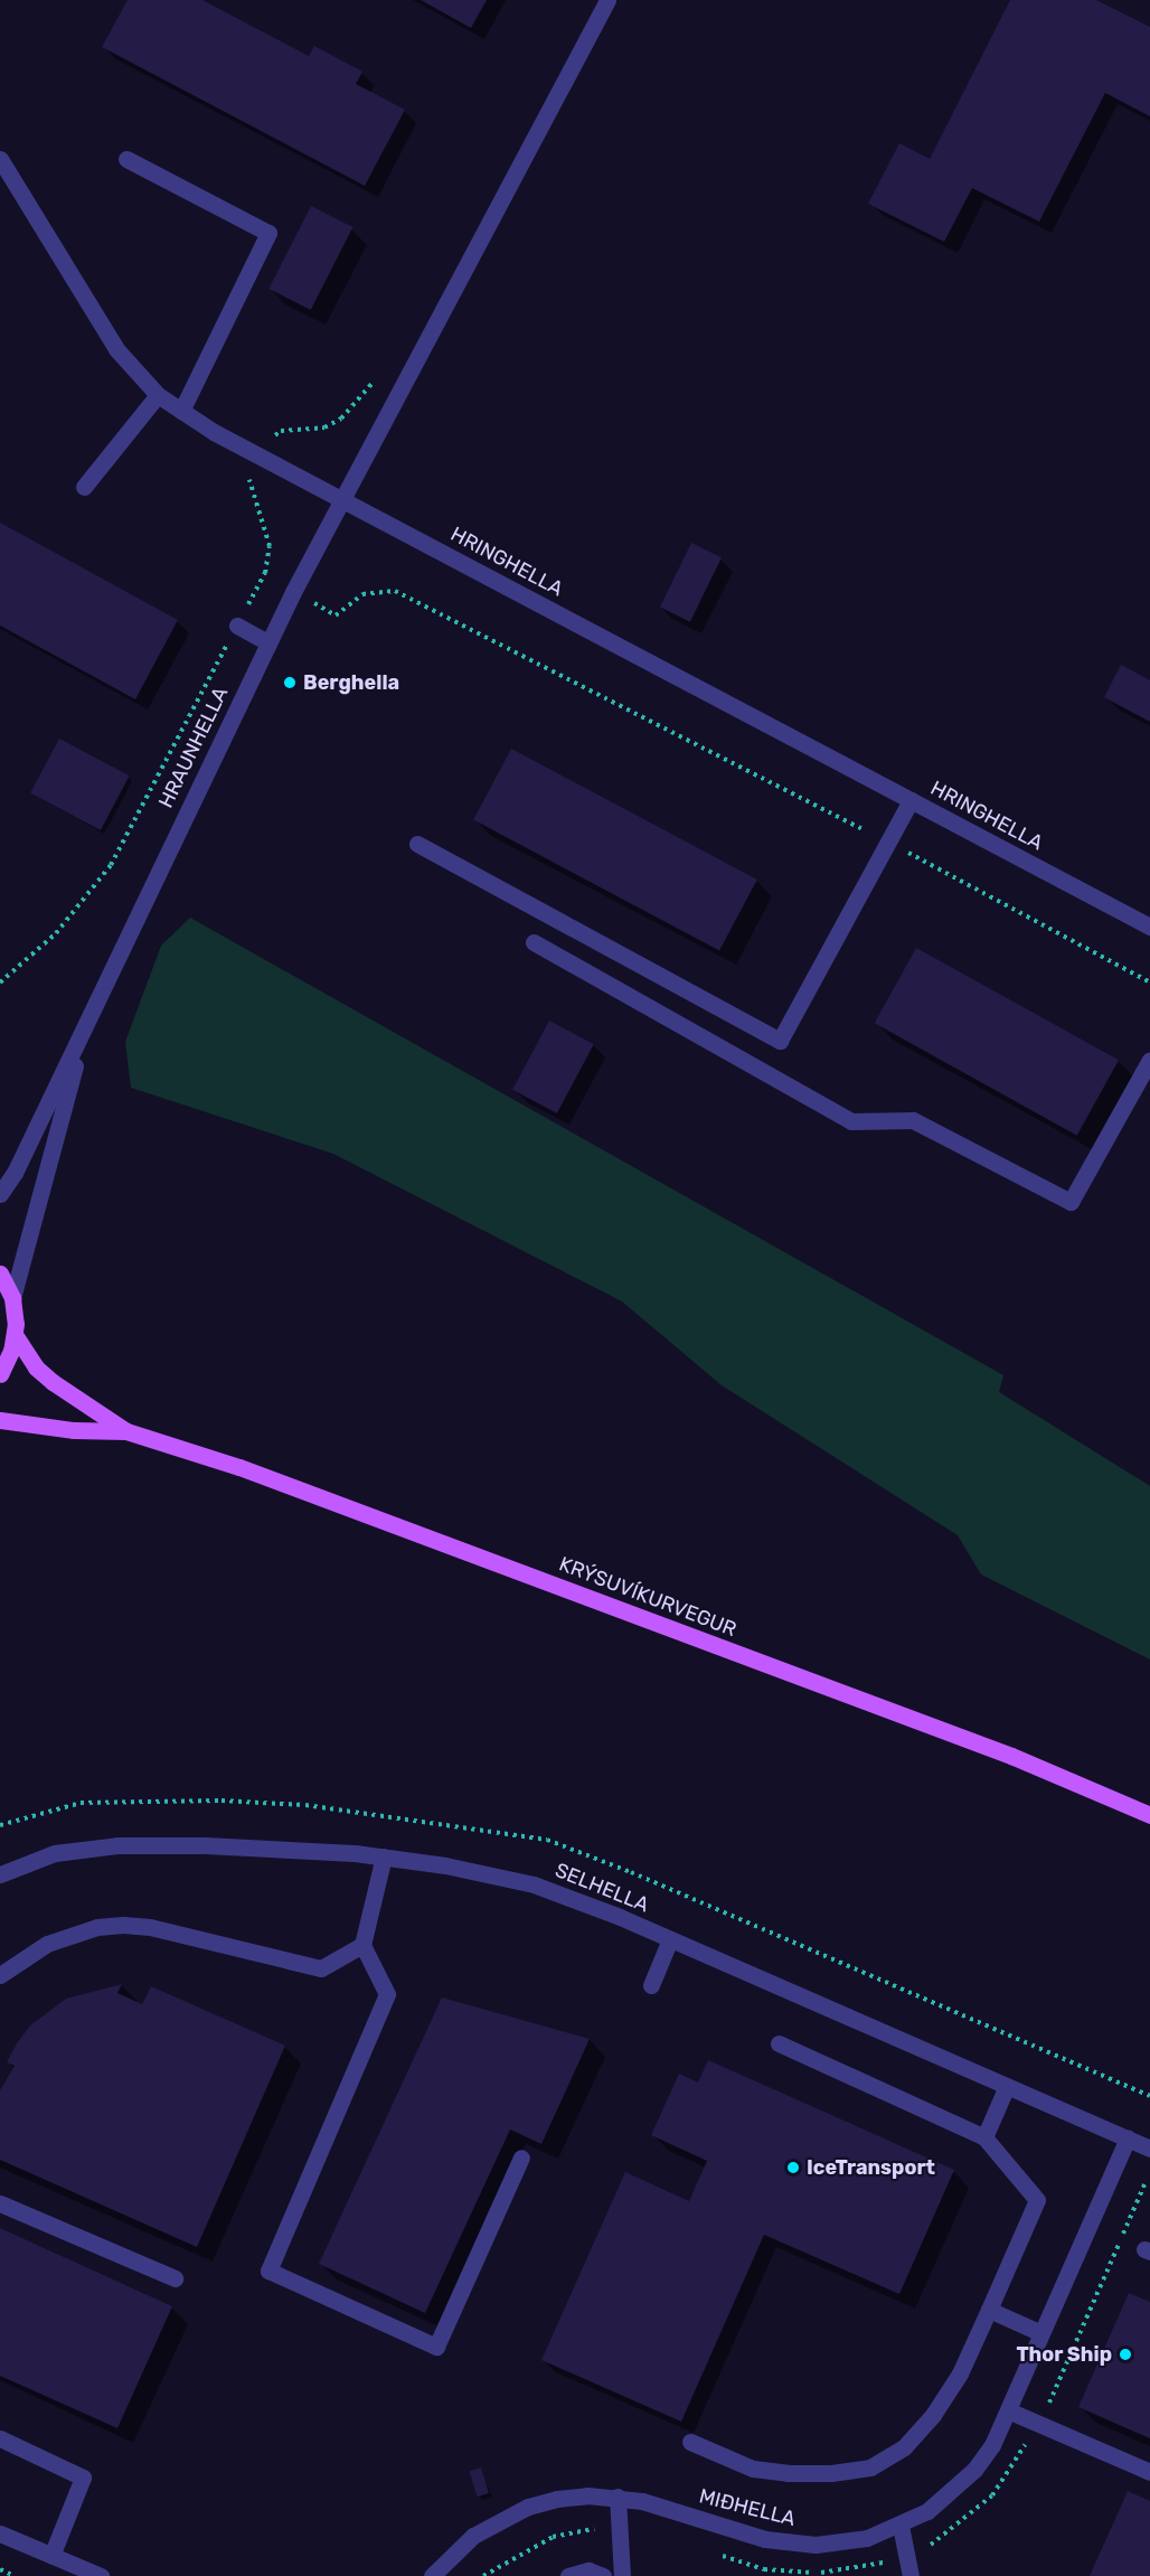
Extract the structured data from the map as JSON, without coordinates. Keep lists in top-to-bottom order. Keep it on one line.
{"streets":{"main road":["KRÝSUVÍKURVEGUR"],"street":["HRINGHELLA","HRAUNHELLA","SELHELLA","MIÐHELLA"]},"crossings":[["HRINGHELLA","HRAUNHELLA"],["SELHELLA","MIÐHELLA"]],"places":["Berghella","IceTransport","Thor Ship"]}
